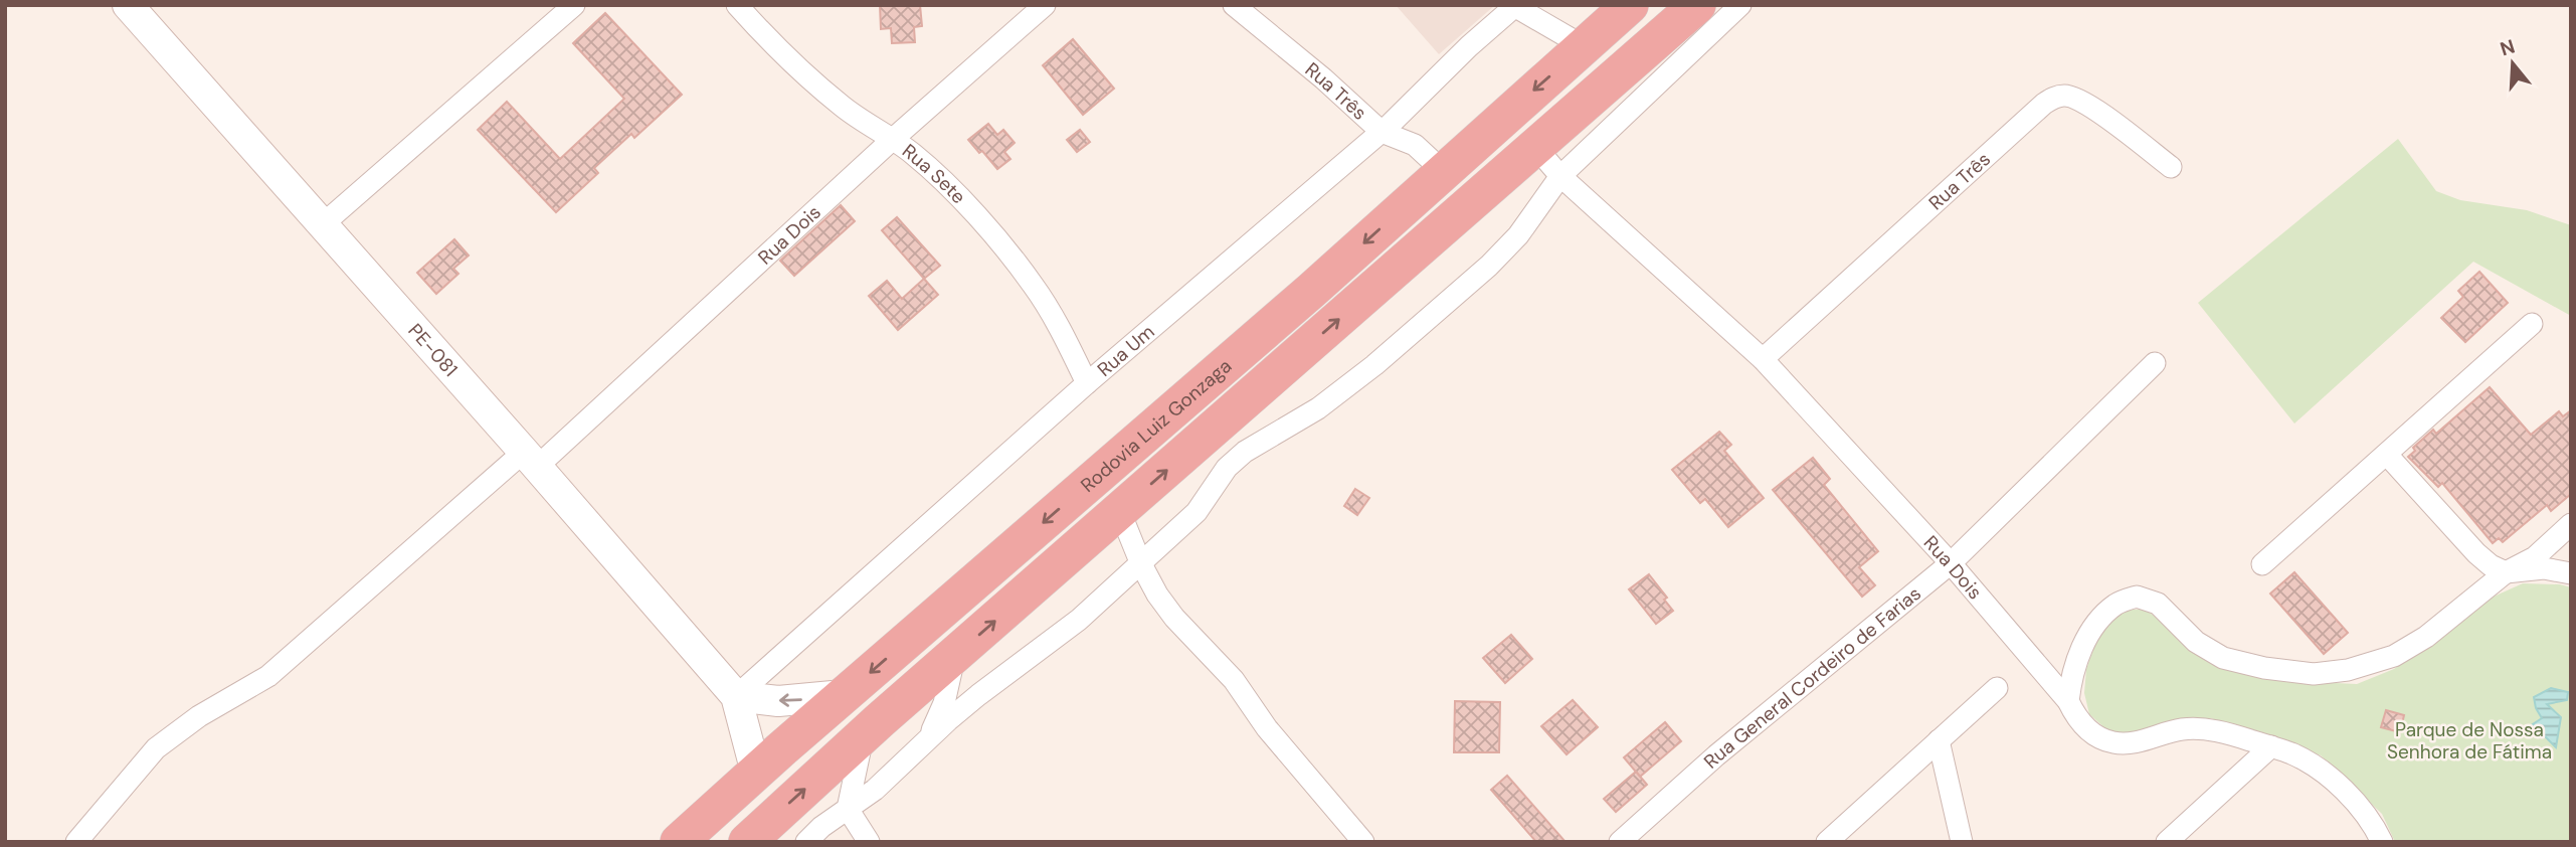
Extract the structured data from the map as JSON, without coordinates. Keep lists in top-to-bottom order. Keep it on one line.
{"streets":{"highway":["Rodovia Luiz Gonzaga"],"street":["Rua Três","Rua Sete","Rua Dois","PE-081","Rua Um","Rua General Cordeiro de Farias"]},"crossings":[["Rua Três","Rua Dois"],["Rua Três","Rua Um"],["Rua Três","Rodovia Luiz Gonzaga"],["Rua Sete","Rua Dois"],["Rua Sete","Rua Um"],["Rua Dois","PE-081"],["Rua Dois","Rua General Cordeiro de Farias"],["PE-081","Rua Um"]],"parks":["Parque de Nossa Senhora de Fátima"],"north":"top"}
